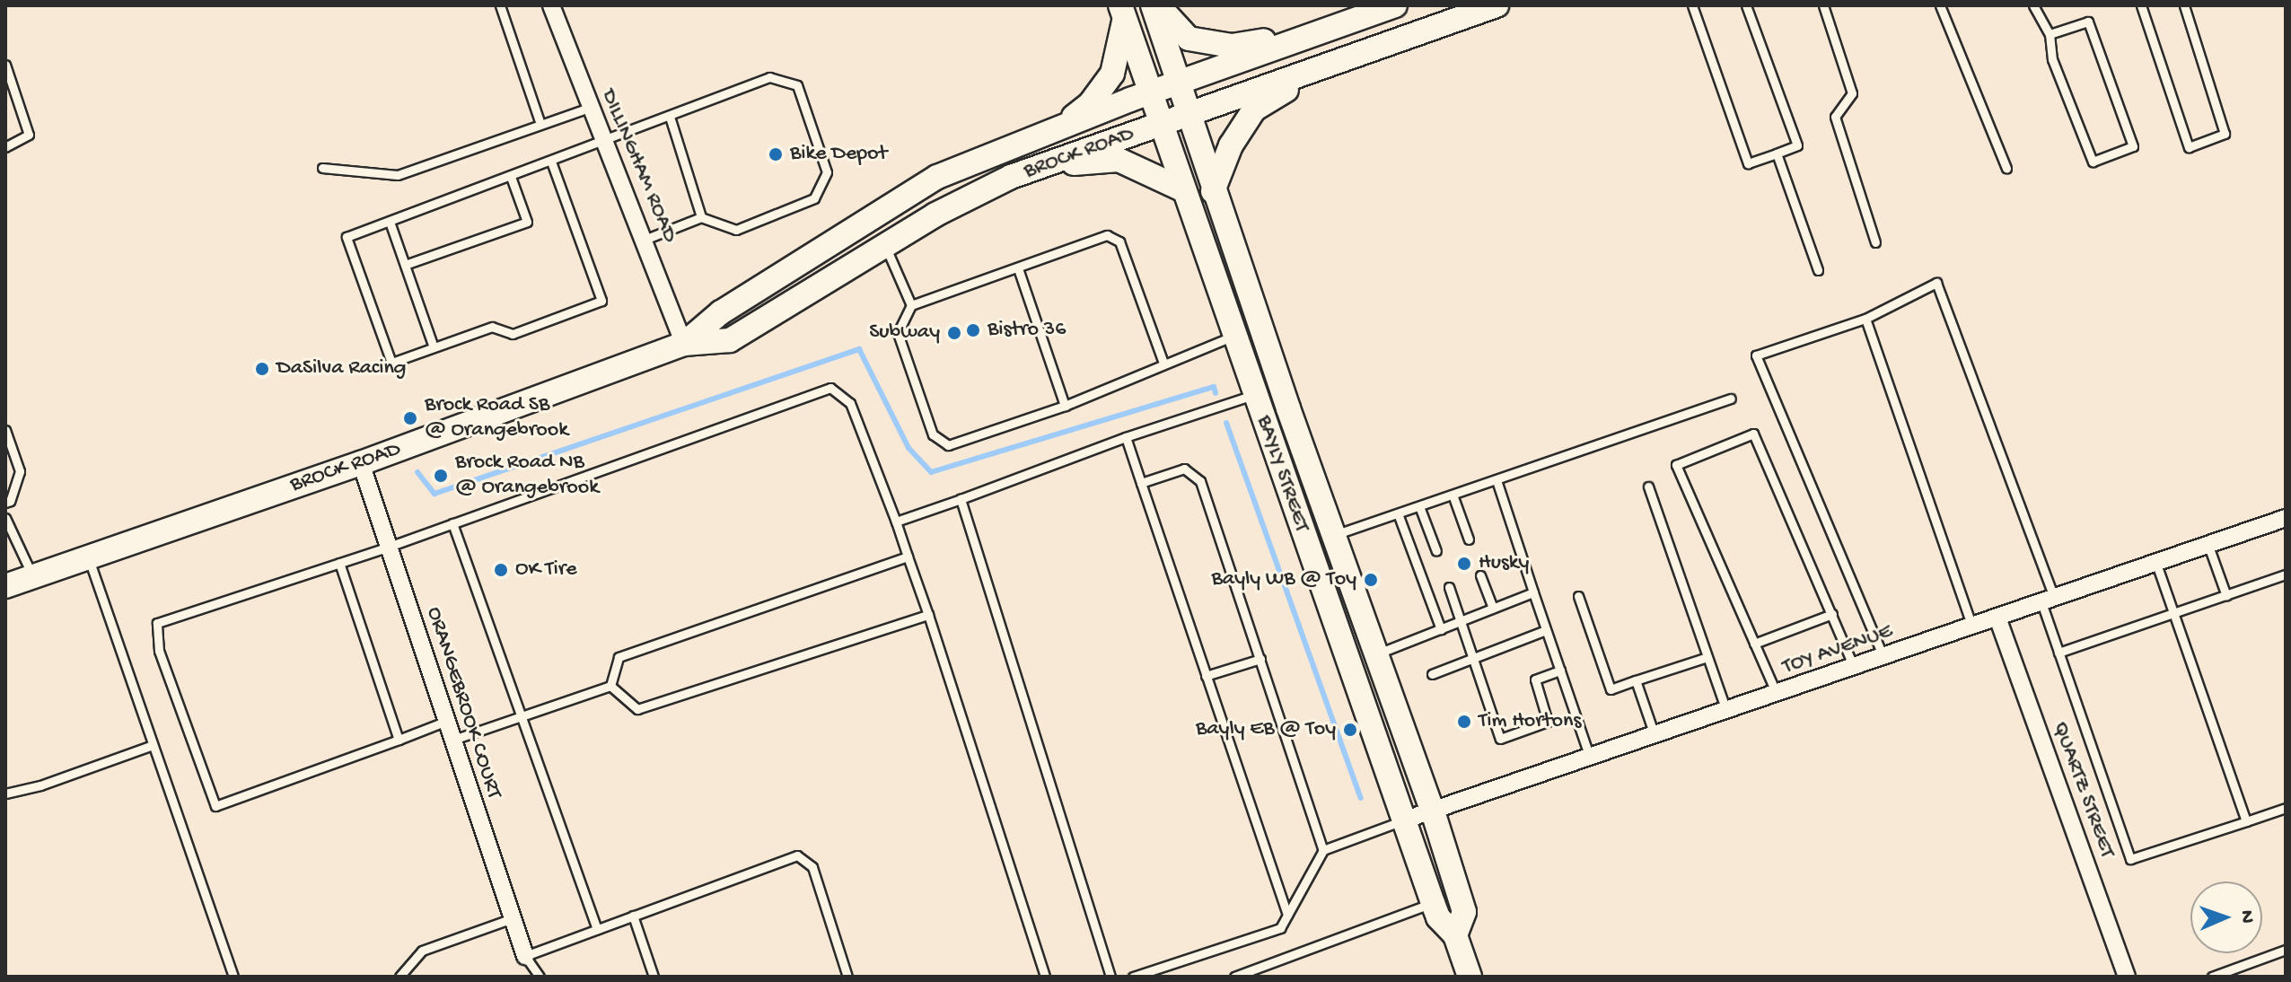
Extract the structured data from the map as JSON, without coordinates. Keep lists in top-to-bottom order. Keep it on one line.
{"streets":{"main road":["BROCK ROAD","BAYLY STREET"],"street":["DILLINGHAM ROAD","TOY AVENUE","ORANGEBROOK COURT","QUARTZ STREET"]},"crossings":[["BROCK ROAD","DILLINGHAM ROAD"],["BROCK ROAD","BAYLY STREET"],["BROCK ROAD","ORANGEBROOK COURT"],["BAYLY STREET","TOY AVENUE"],["TOY AVENUE","QUARTZ STREET"]],"places":["Bike Depot","Bistro 36","Subway","DaSilva Racing","Brock Road SB @ Orangebrook","Brock Road NB @ Orangebrook","Husky","OK Tire","Bayly WB @ Toy","Tim Hortons","Bayly EB @ Toy"],"north":"right"}
